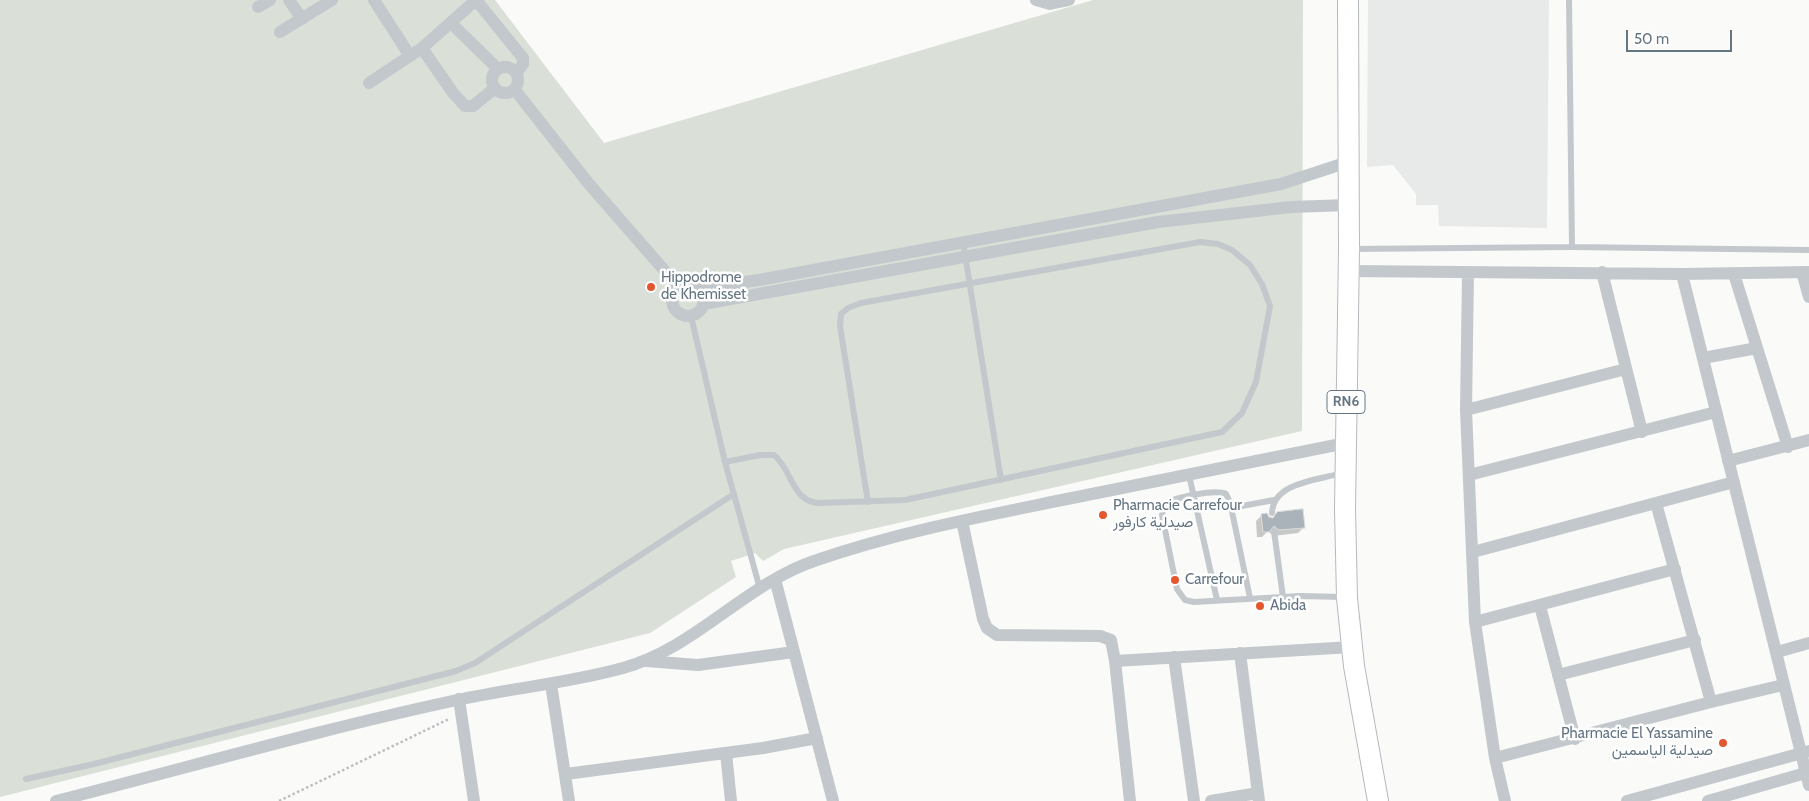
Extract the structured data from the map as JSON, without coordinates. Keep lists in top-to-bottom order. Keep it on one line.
{"streets":{"main road":["RN6"]},"places":["Hippodrome de Khemisset","Pharmacie Carrefour صيدلية كارفور","Carrefour","Abida","Pharmacie El Yassamine صيدلية الياسمين"],"scale_bar":"50 m"}
